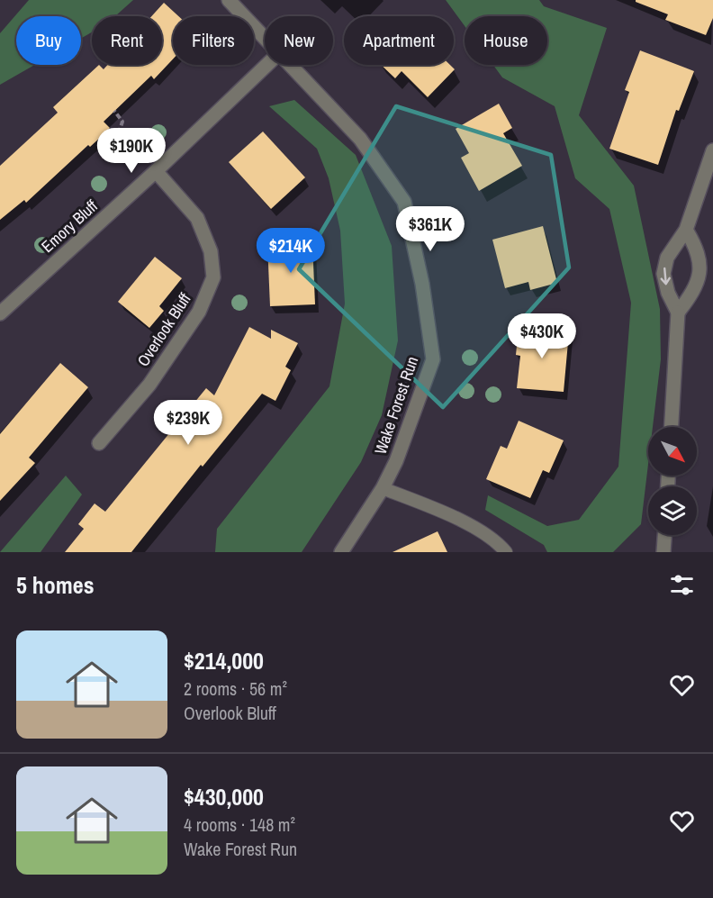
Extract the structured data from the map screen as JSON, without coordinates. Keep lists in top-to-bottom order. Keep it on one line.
{"streets":{"street":["Emory Bluff","Overlook Bluff","Wake Forest Run"]},"crossings":[["Emory Bluff","Overlook Bluff"]],"north":"bottom right","page":{"chip":["Buy","Rent","Filters","New","Apartment","House"],"price":["$190K","$361K","$214K","$430K","$239K"],"heading":"5 homes","list":[{"name":"$214,000","note":"2 rooms · 56 m² · Overlook Bluff"},{"name":"$430,000","note":"4 rooms · 148 m² · Wake Forest Run"}]}}
